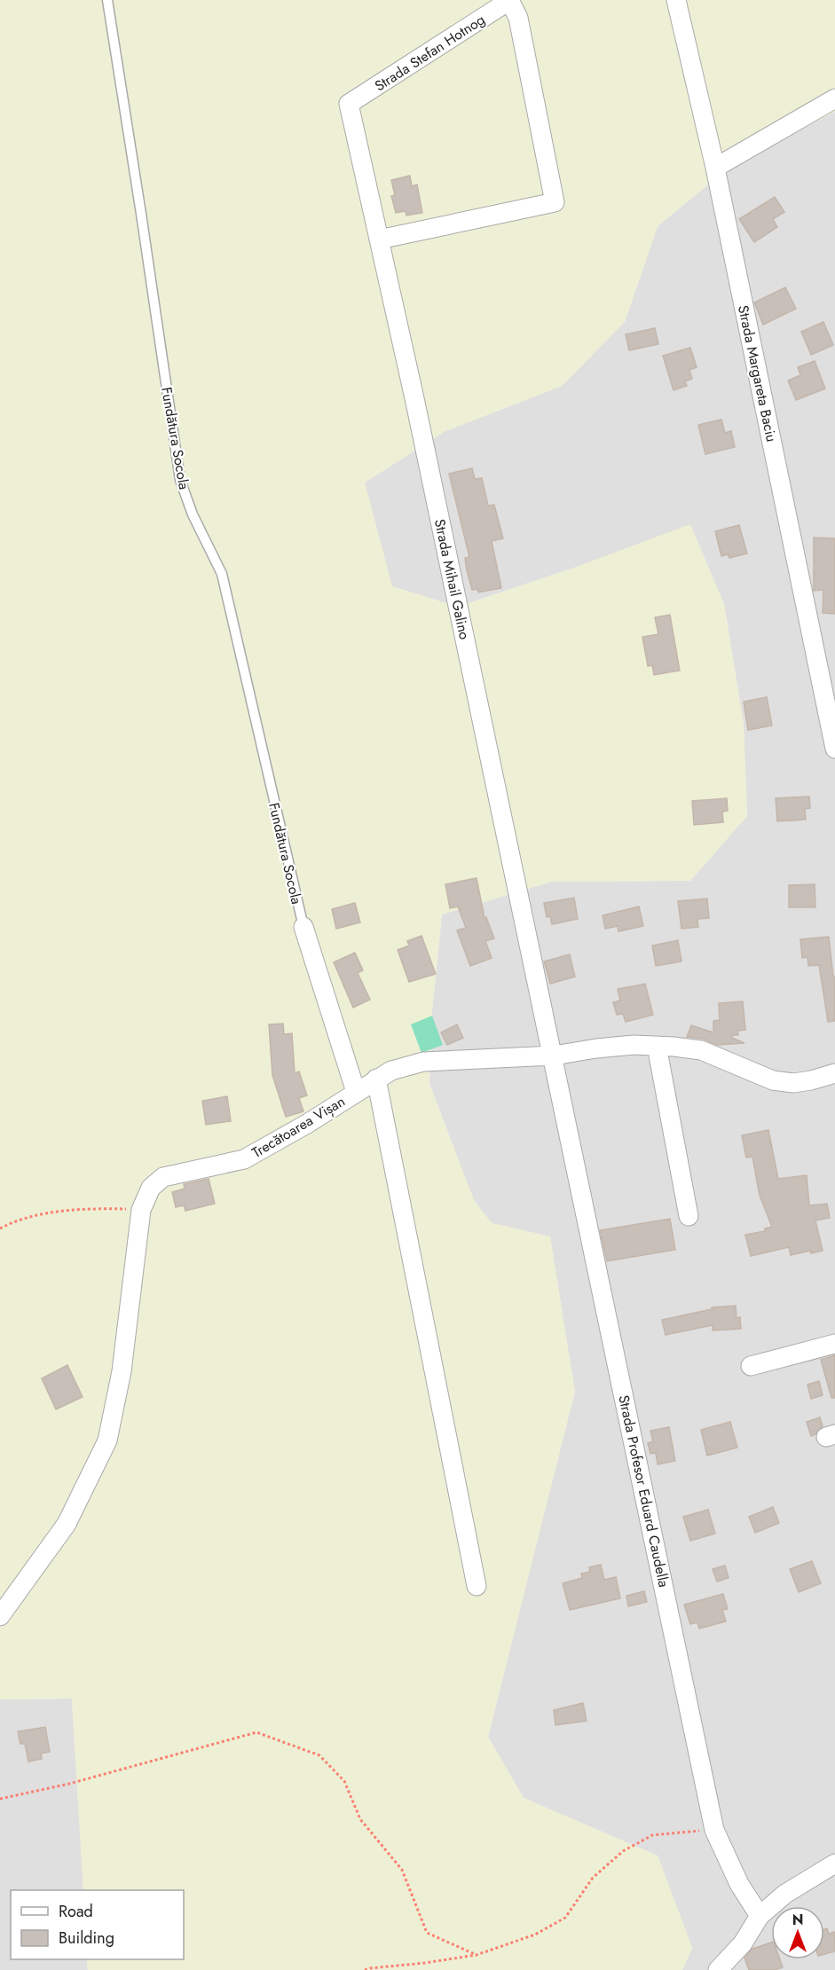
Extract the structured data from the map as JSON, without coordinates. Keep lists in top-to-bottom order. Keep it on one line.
{"streets":{"street":["Strada Stefan Hotnog","Strada Margareta Baciu","Strada Mihail Galino","Trecătoarea Vișan","Strada Profesor Eduard Caudella"],"lane":["Fundătura Socola"]},"crossings":[["Strada Stefan Hotnog","Strada Mihail Galino"],["Strada Mihail Galino","Trecătoarea Vișan"],["Strada Mihail Galino","Strada Profesor Eduard Caudella"],["Trecătoarea Vișan","Strada Profesor Eduard Caudella"]],"legend":["Road","Building"],"north":"top"}
